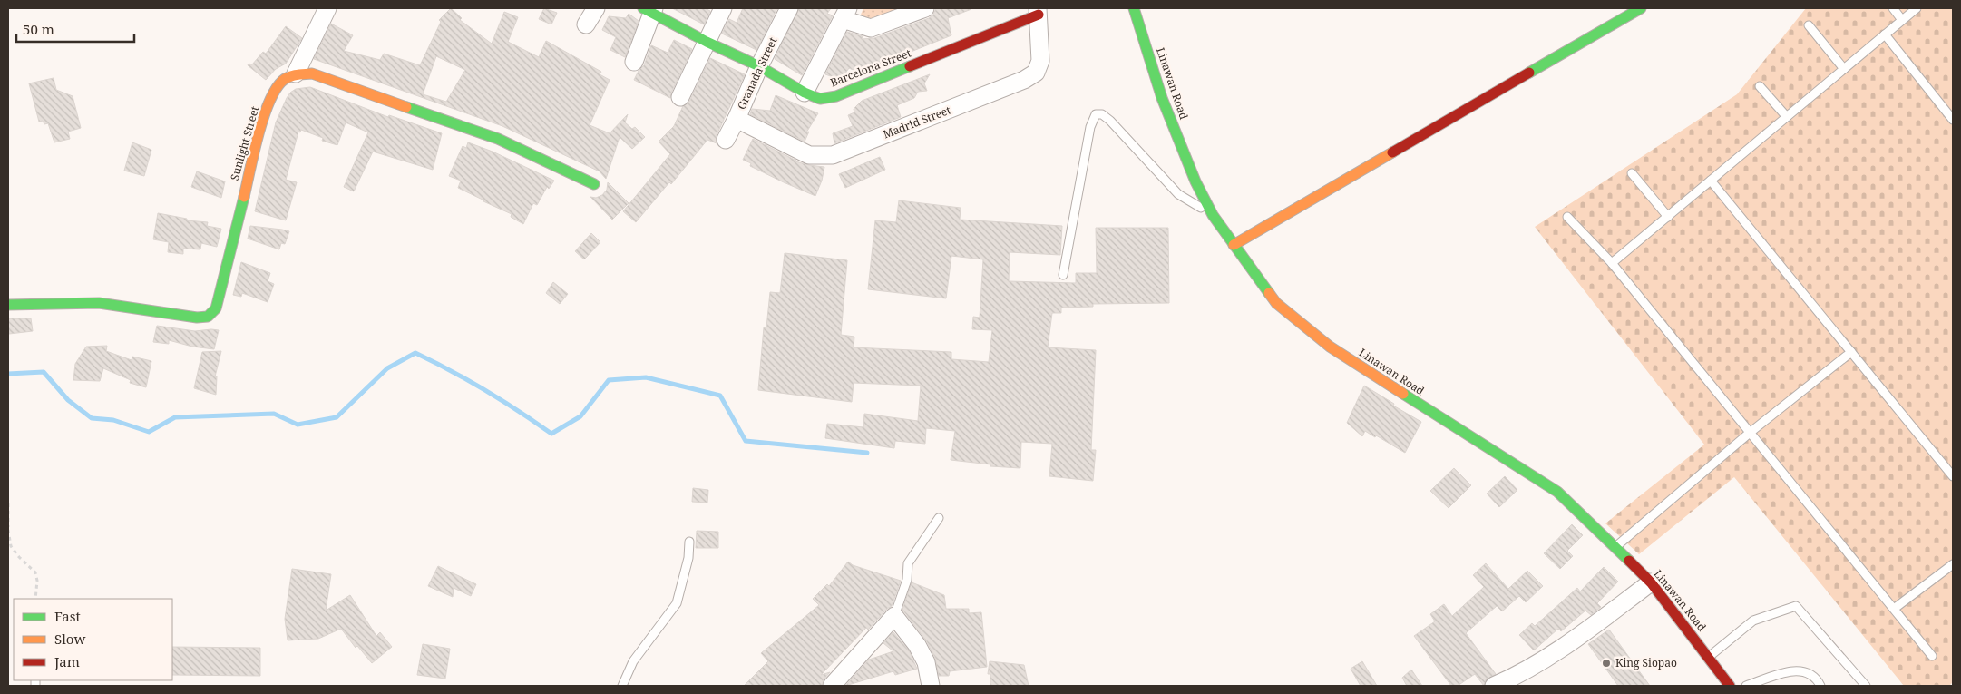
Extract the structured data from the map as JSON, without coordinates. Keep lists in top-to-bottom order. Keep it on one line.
{"streets":{"street":["Barcelona Street","Granada Street","Linawan Road","Madrid Street","Sunlight Street"]},"crossings":[["Barcelona Street","Granada Street"],["Barcelona Street","Madrid Street"],["Granada Street","Madrid Street"]],"places":["King Siopao"],"legend":["Fast","Slow","Jam"],"scale_bar":"50 m"}
